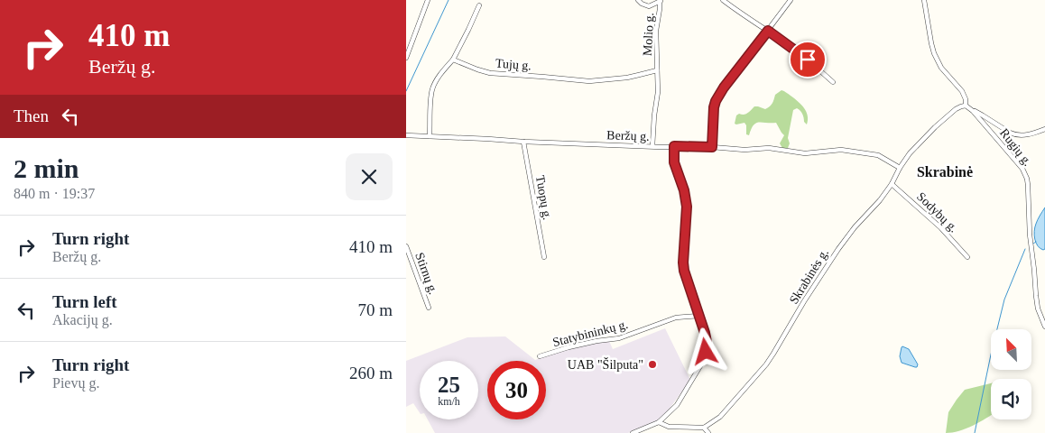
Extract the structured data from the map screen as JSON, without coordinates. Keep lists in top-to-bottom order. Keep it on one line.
{"streets":{"street":["Molio g.","Tujų g.","Beržų g.","Rugių g.","Tuopų g.","Sodybų g.","Stirnų g.","Skrabinės g.","Statybininkų g."]},"crossings":[["Molio g.","Tujų g."],["Molio g.","Beržų g."],["Beržų g.","Tuopų g."],["Beržų g.","Skrabinės g."],["Rugių g.","Skrabinės g."],["Sodybų g.","Skrabinės g."]],"districts":["Skrabinė"],"places":["UAB \"Šilputa\""],"north":"top left","page":{"turn":["410 m","Beržų g."],"then":"Then","heading":["2 min","840 m · 19:37"],"list":[{"name":"Turn right","note":"Beržų g.","value":"410 m"},{"name":"Turn left","note":"Akacijų g.","value":"70 m"},{"name":"Turn right","note":"Pievų g.","value":"260 m"}],"speed":"25 km/h","limit":"30"}}
